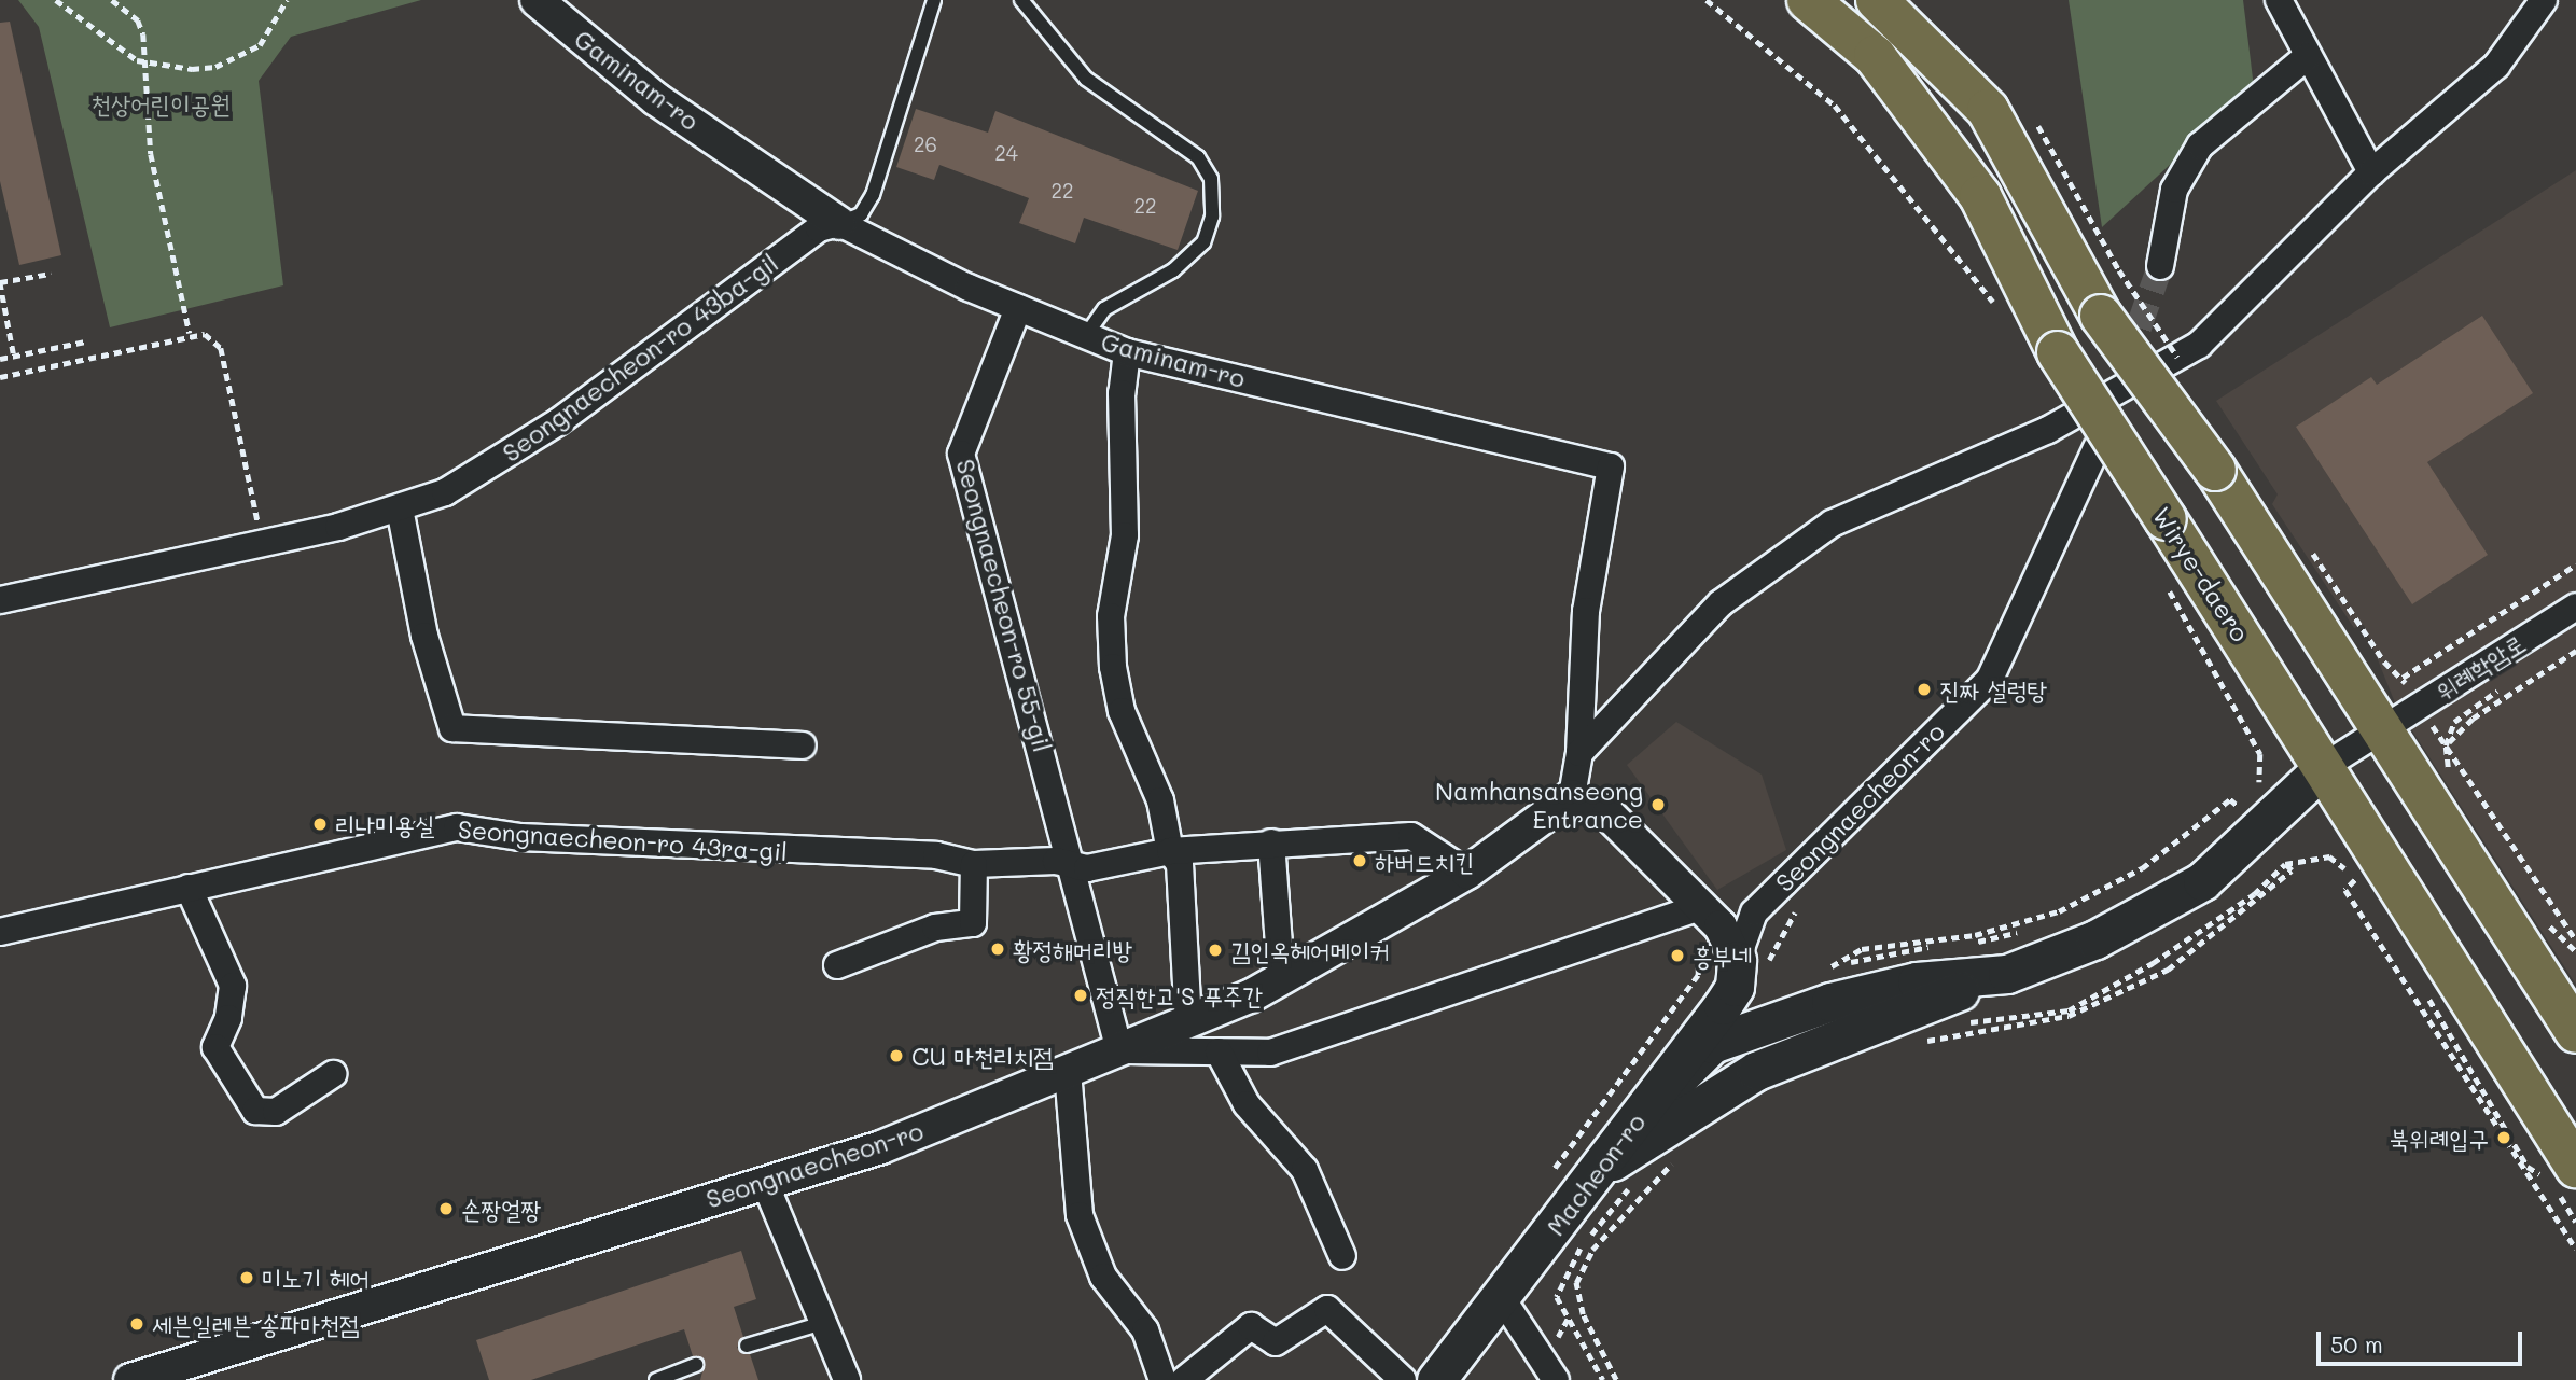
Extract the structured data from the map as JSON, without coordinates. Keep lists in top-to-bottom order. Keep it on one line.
{"streets":{"main road":["Wirye-daero","Macheon-ro"],"street":["Gaminam-ro","Seongnaecheon-ro 43ba-gil","Seongnaecheon-ro 55-gil","위례학암로","Seongnaecheon-ro","Seongnaecheon-ro 43ra-gil"]},"crossings":[["Gaminam-ro","Seongnaecheon-ro 43ba-gil"],["Gaminam-ro","Seongnaecheon-ro 55-gil"],["Wirye-daero","위례학암로"],["Seongnaecheon-ro 55-gil","Seongnaecheon-ro"],["Seongnaecheon-ro 55-gil","Seongnaecheon-ro 43ra-gil"],["Seongnaecheon-ro","Macheon-ro"]],"parks":["천상어린이공원"],"places":["진짜 설렁탕","Namhansanseong Entrance","리나미용실","하버드치킨","황정해머리방","김인옥헤어메이커","흥부네","정직한고'S 푸주간","CU 마천리치점","북위례입구","손짱얼짱","미노기 헤어","세븐일레븐 송파마천점"],"house_numbers":["26","24","22","22"],"scale_bar":"50 m"}
